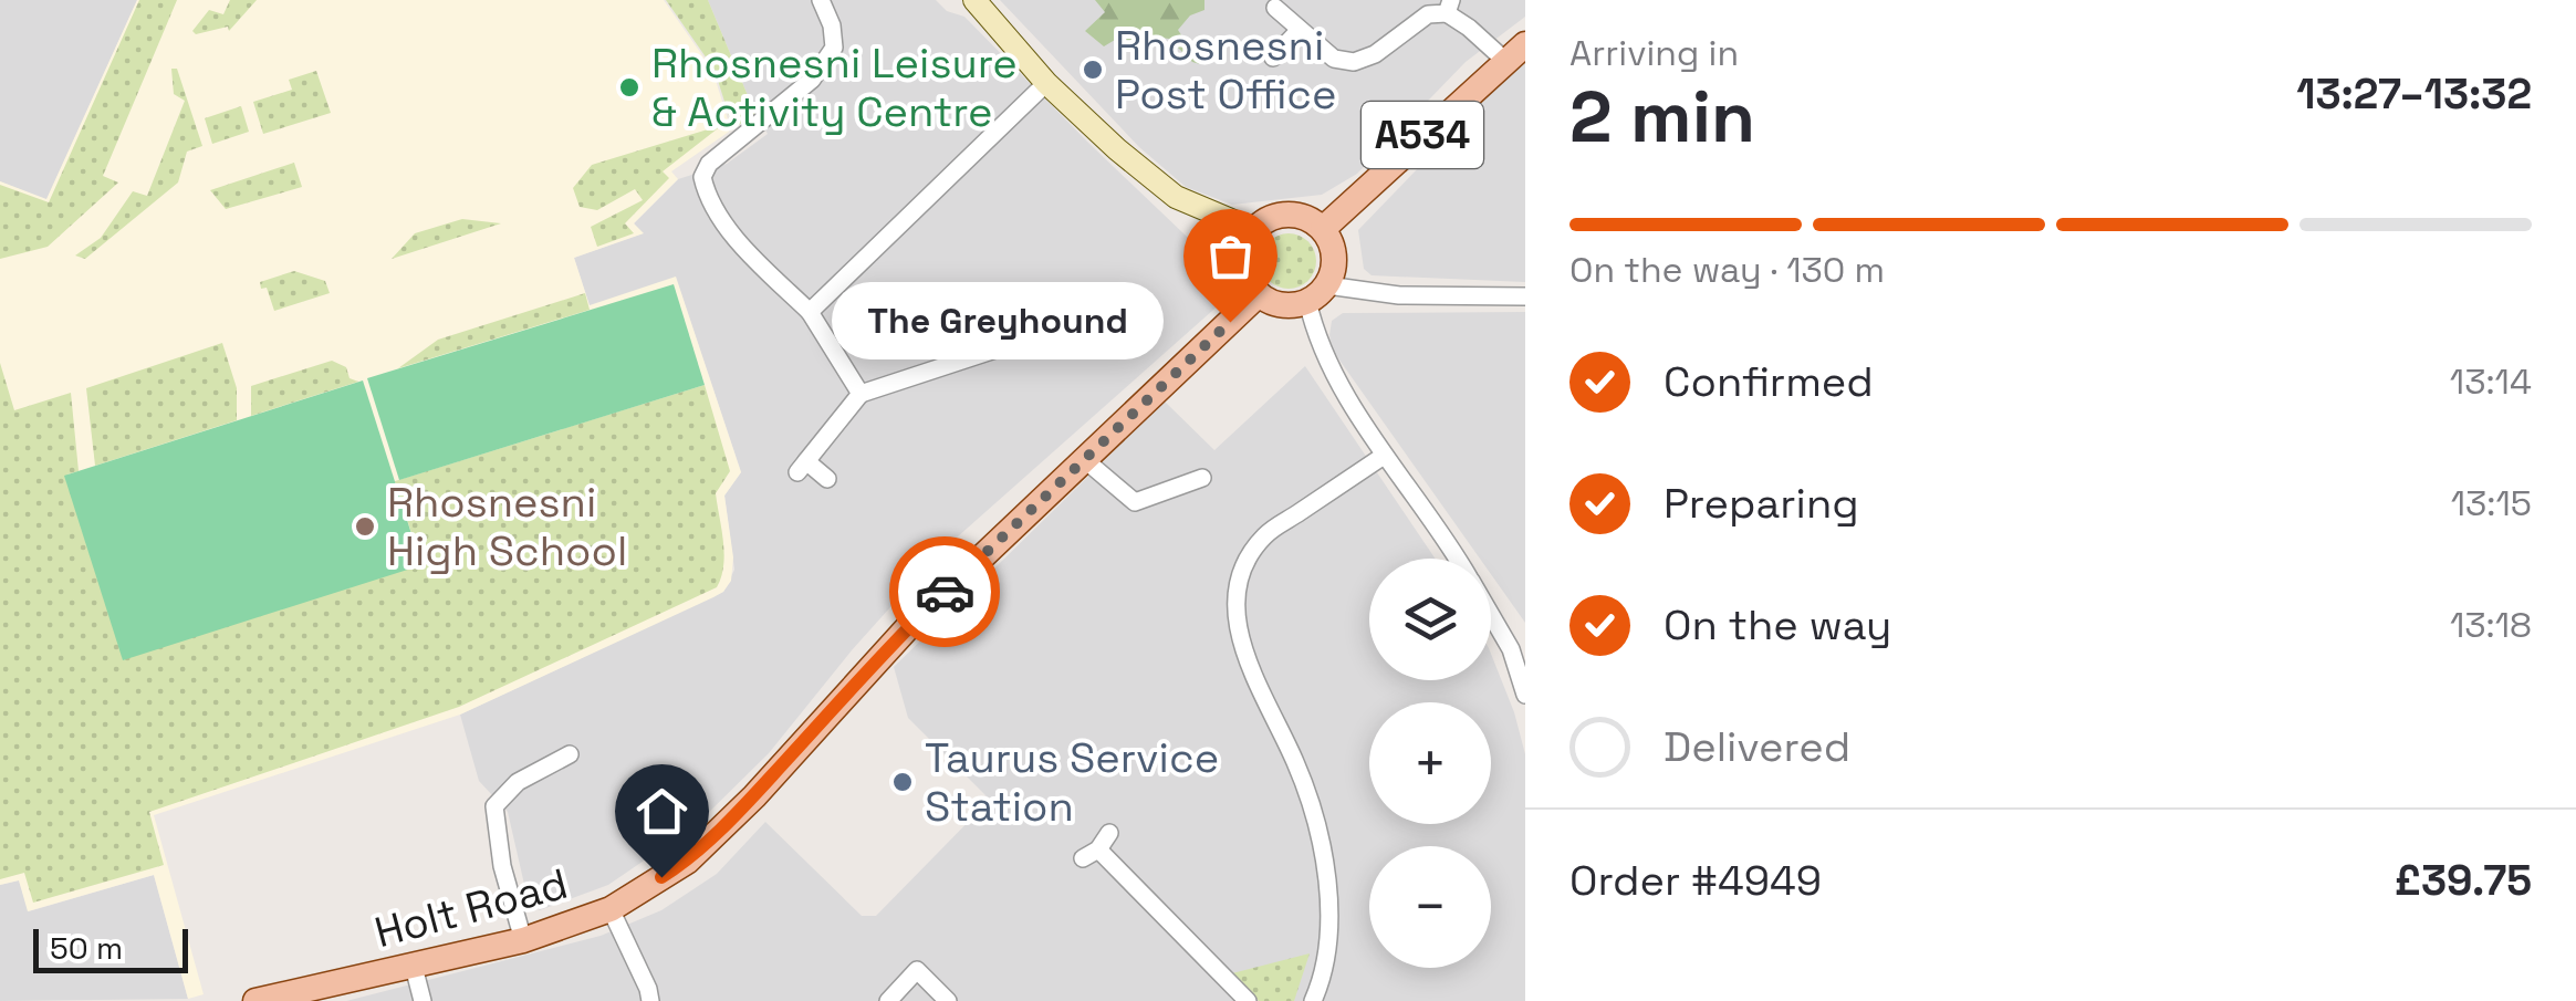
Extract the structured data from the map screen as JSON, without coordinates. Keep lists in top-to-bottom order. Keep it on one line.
{"streets":{"main road":["A534","Holt Road"]},"crossings":[["A534","Holt Road"]],"places":["Rhosnesni Post Office","Rhosnesni Leisure & Activity Centre","The Greyhound","Rhosnesni High School","Taurus Service Station"],"scale_bar":"50 m","page":{"heading":["2 min","Arriving in","13:27–13:32"],"panel":["Order #4949","£39.75"],"bar":"On the way · 130 m","bubble":"The Greyhound","list":[["Confirmed","13:14"],["Preparing","13:15"],["On the way","13:18"],"Delivered"],"map_buttons":["+","−"],"scale":"50 m"}}
